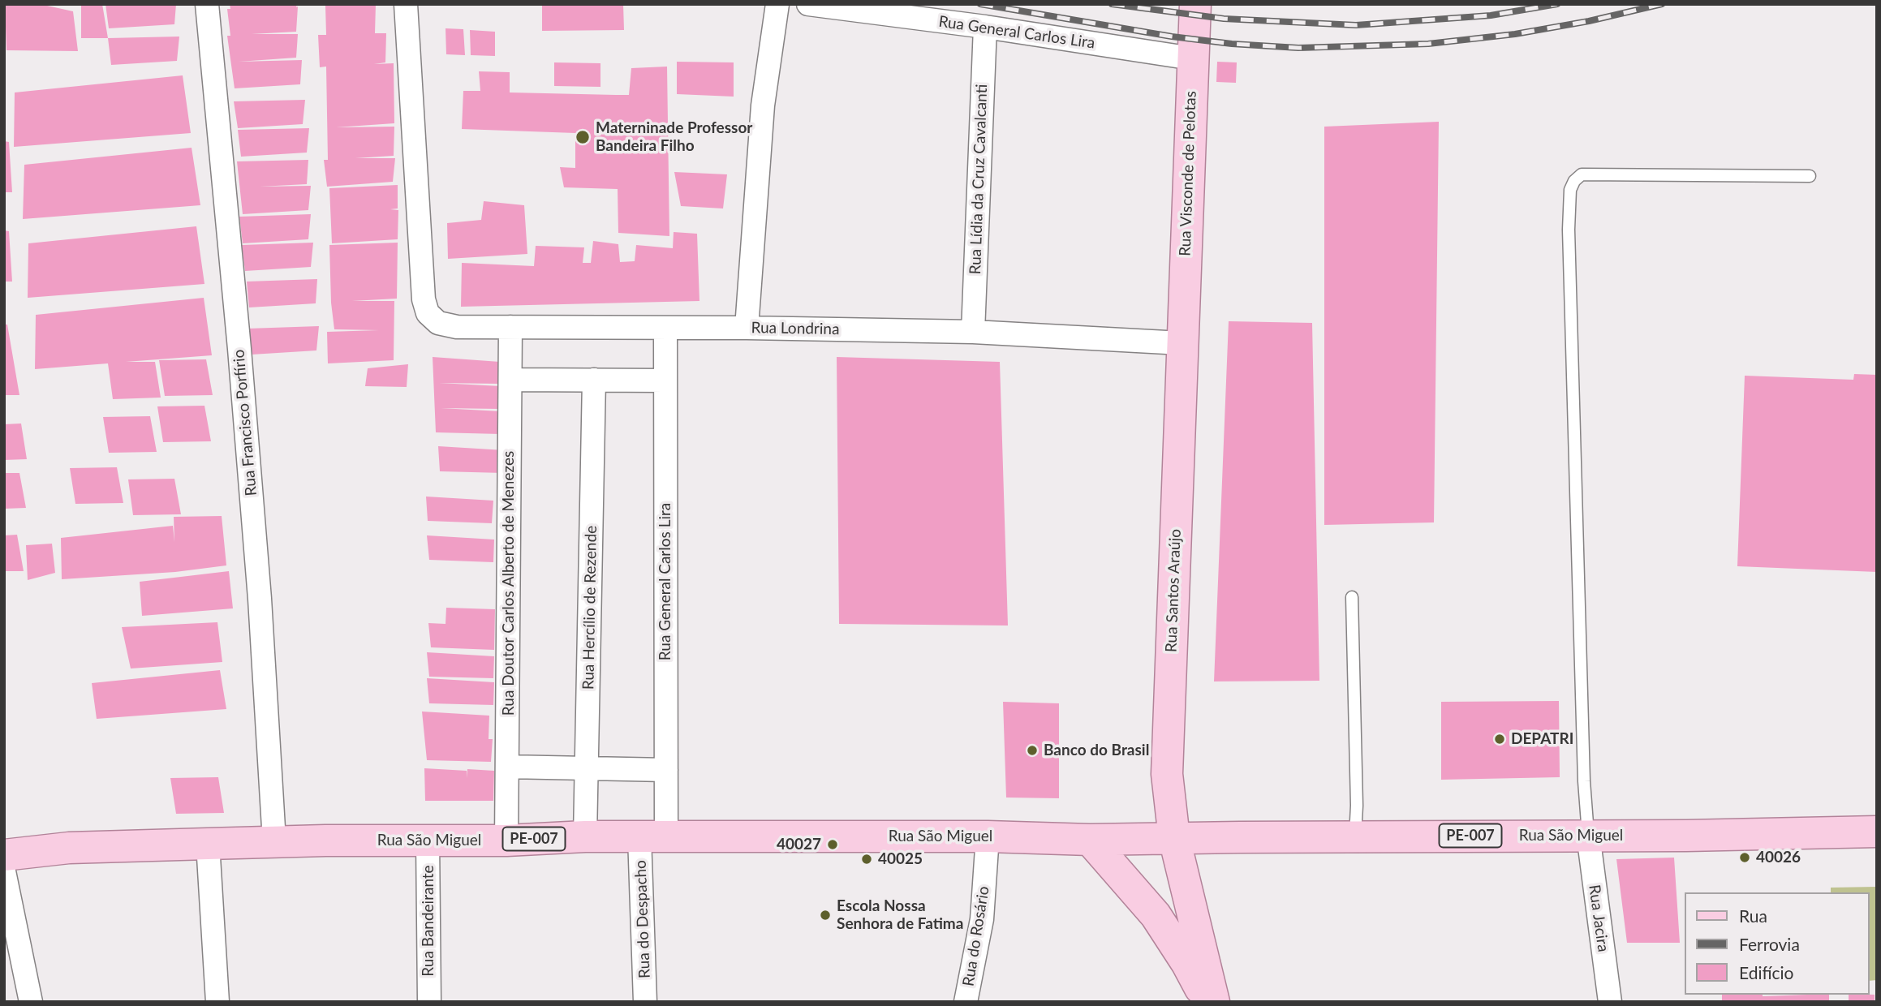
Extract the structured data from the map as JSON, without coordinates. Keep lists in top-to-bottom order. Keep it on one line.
{"streets":{"main road":["Rua Visconde de Pelotas","Rua Santos Araújo","PE-007","Rua São Miguel"],"street":["Rua General Carlos Lira","Rua Lídia da Cruz Cavalcanti","Rua Londrina","Rua Francisco Porfírio","Rua Doutor Carlos Alberto de Menezes","Rua Hercílio de Rezende","Rua Jacira","Rua do Despacho","Rua Bandeirante","Rua do Rosário"]},"crossings":[["Rua General Carlos Lira","Rua Visconde de Pelotas"],["Rua General Carlos Lira","Rua Lídia da Cruz Cavalcanti"],["Rua General Carlos Lira","Rua Londrina"],["Rua General Carlos Lira","Rua São Miguel"],["Rua General Carlos Lira","Rua do Despacho"],["Rua Visconde de Pelotas","Rua Londrina"],["Rua Visconde de Pelotas","Rua Santos Araújo"],["Rua Lídia da Cruz Cavalcanti","Rua Londrina"],["Rua Londrina","Rua Doutor Carlos Alberto de Menezes"],["Rua Londrina","Rua Santos Araújo"],["Rua Francisco Porfírio","Rua São Miguel"],["Rua Doutor Carlos Alberto de Menezes","Rua São Miguel"],["Rua Santos Araújo","Rua São Miguel"],["Rua Hercílio de Rezende","Rua São Miguel"],["Rua São Miguel","Rua Jacira"],["Rua São Miguel","Rua do Despacho"],["Rua São Miguel","Rua Bandeirante"],["Rua São Miguel","Rua do Rosário"]],"places":["Materninade Professor Bandeira Filho","DEPATRI","Banco do Brasil","40027","40026","40025","Escola Nossa Senhora de Fatima"],"legend":["Rua","Ferrovia","Edifício"]}
